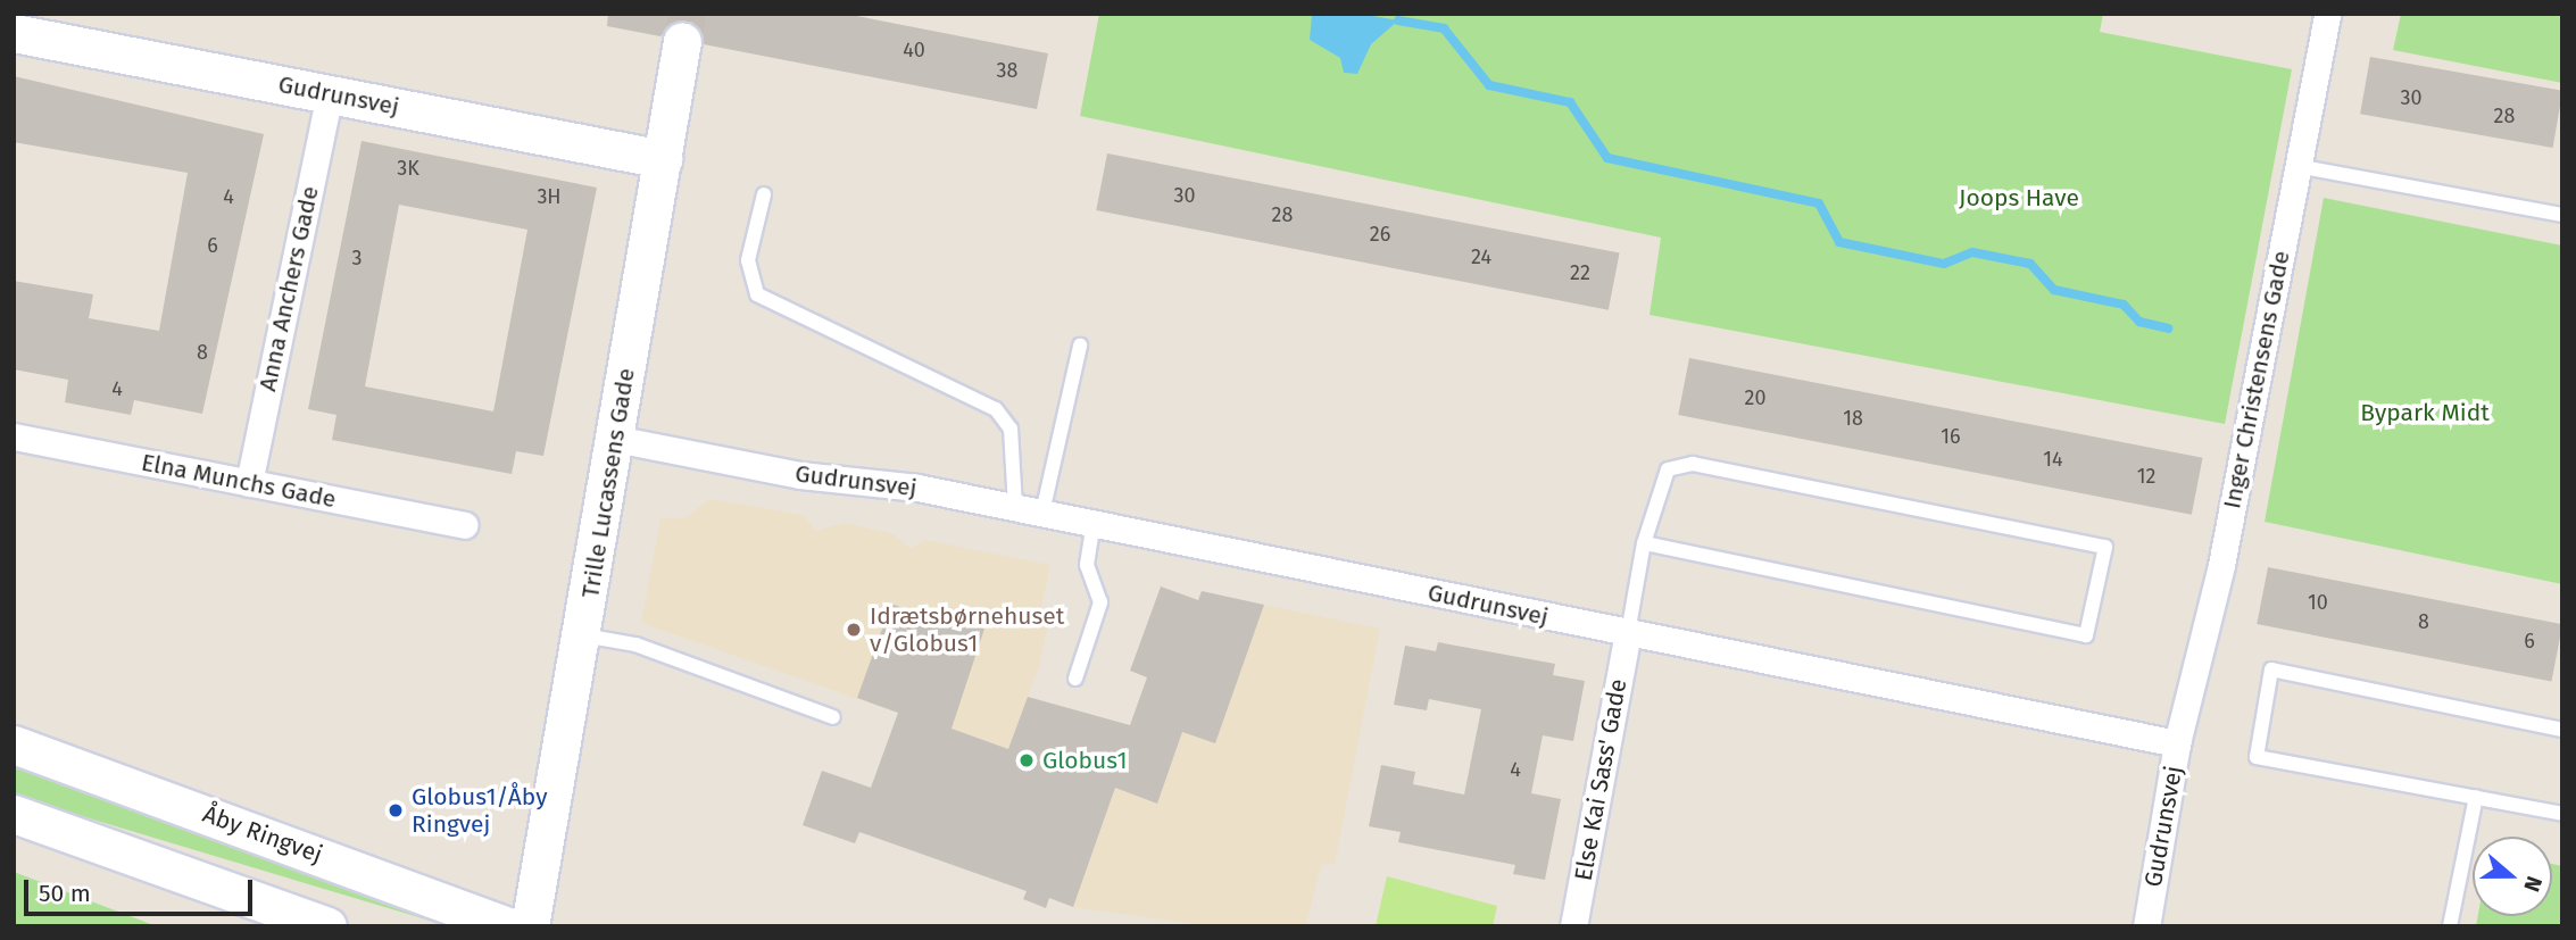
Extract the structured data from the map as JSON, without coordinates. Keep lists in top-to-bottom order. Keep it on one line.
{"streets":{"street":["Gudrunsvej","Anna Anchers Gade","Inger Christensens Gade","Elna Munchs Gade","Trille Lucassens Gade","Else Kai Sass' Gade","Åby Ringvej"]},"crossings":[["Gudrunsvej","Anna Anchers Gade"],["Gudrunsvej","Inger Christensens Gade"],["Gudrunsvej","Trille Lucassens Gade"],["Gudrunsvej","Else Kai Sass' Gade"],["Anna Anchers Gade","Elna Munchs Gade"]],"parks":["Joops Have","Bypark Midt"],"places":["Idrætsbørnehuset v/Globus1","Globus1","Globus1/Åby Ringvej"],"house_numbers":["40","38","30","28","3K","30","4","3H","28","26","6","24","3","22","8","4","20","18","16","14","12","10","8","6","4"],"scale_bar":"50 m","north":"right"}
